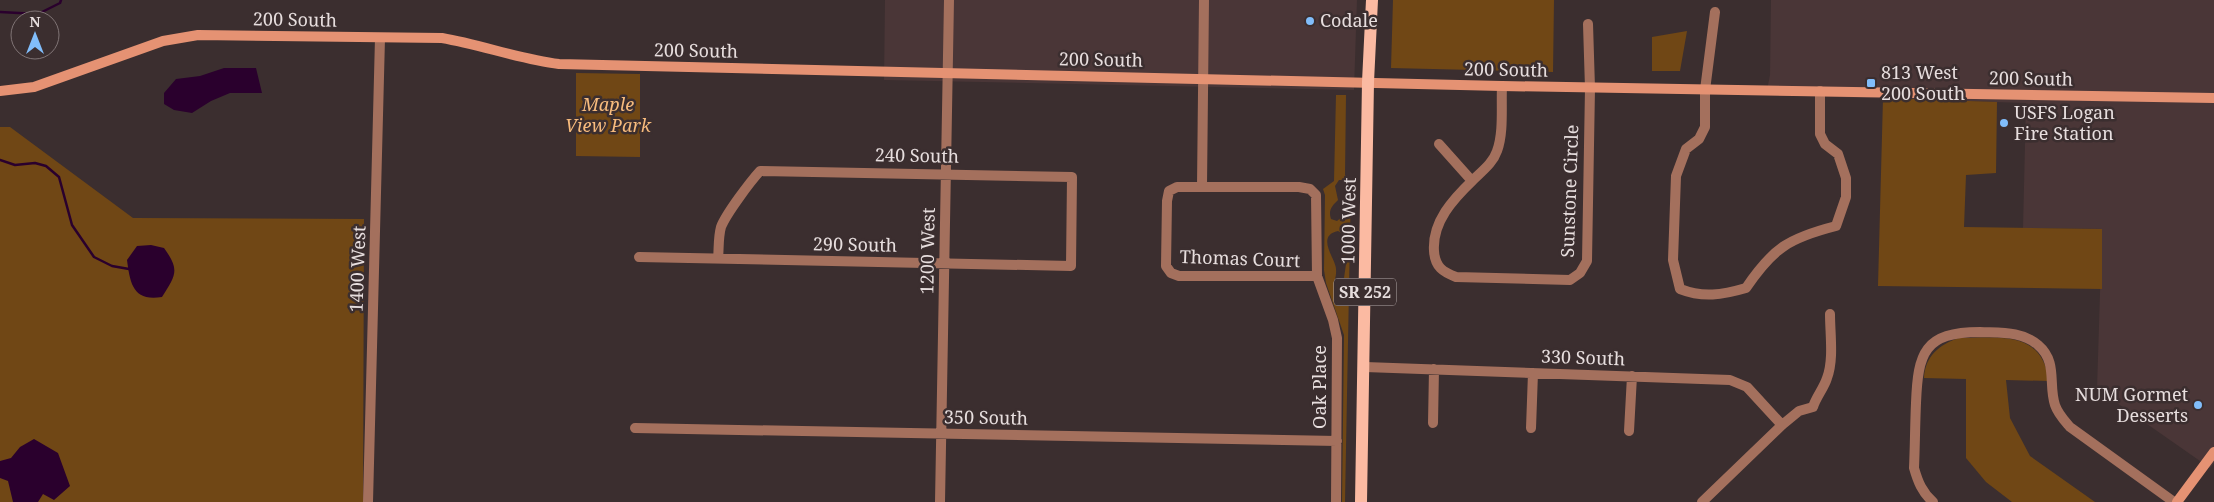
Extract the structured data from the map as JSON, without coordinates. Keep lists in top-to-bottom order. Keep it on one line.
{"streets":{"main road":["1000 West","SR 252"],"street":["200 South","240 South","Sunstone Circle","290 South","1200 West","Thomas Court","1400 West","330 South","Oak Place","350 South"]},"crossings":[["200 South","Sunstone Circle"],["200 South","1000 West"],["200 South","1200 West"],["200 South","1400 West"],["240 South","290 South"],["240 South","1200 West"],["1000 West","330 South"],["290 South","1200 West"],["1200 West","350 South"],["Thomas Court","Oak Place"],["Oak Place","350 South"]],"parks":["Maple View Park"],"places":{"other":["Codale","USFS Logan Fire Station","NUM Gormet Desserts"],"transit":["813 West 200 South"]},"north":"top"}
